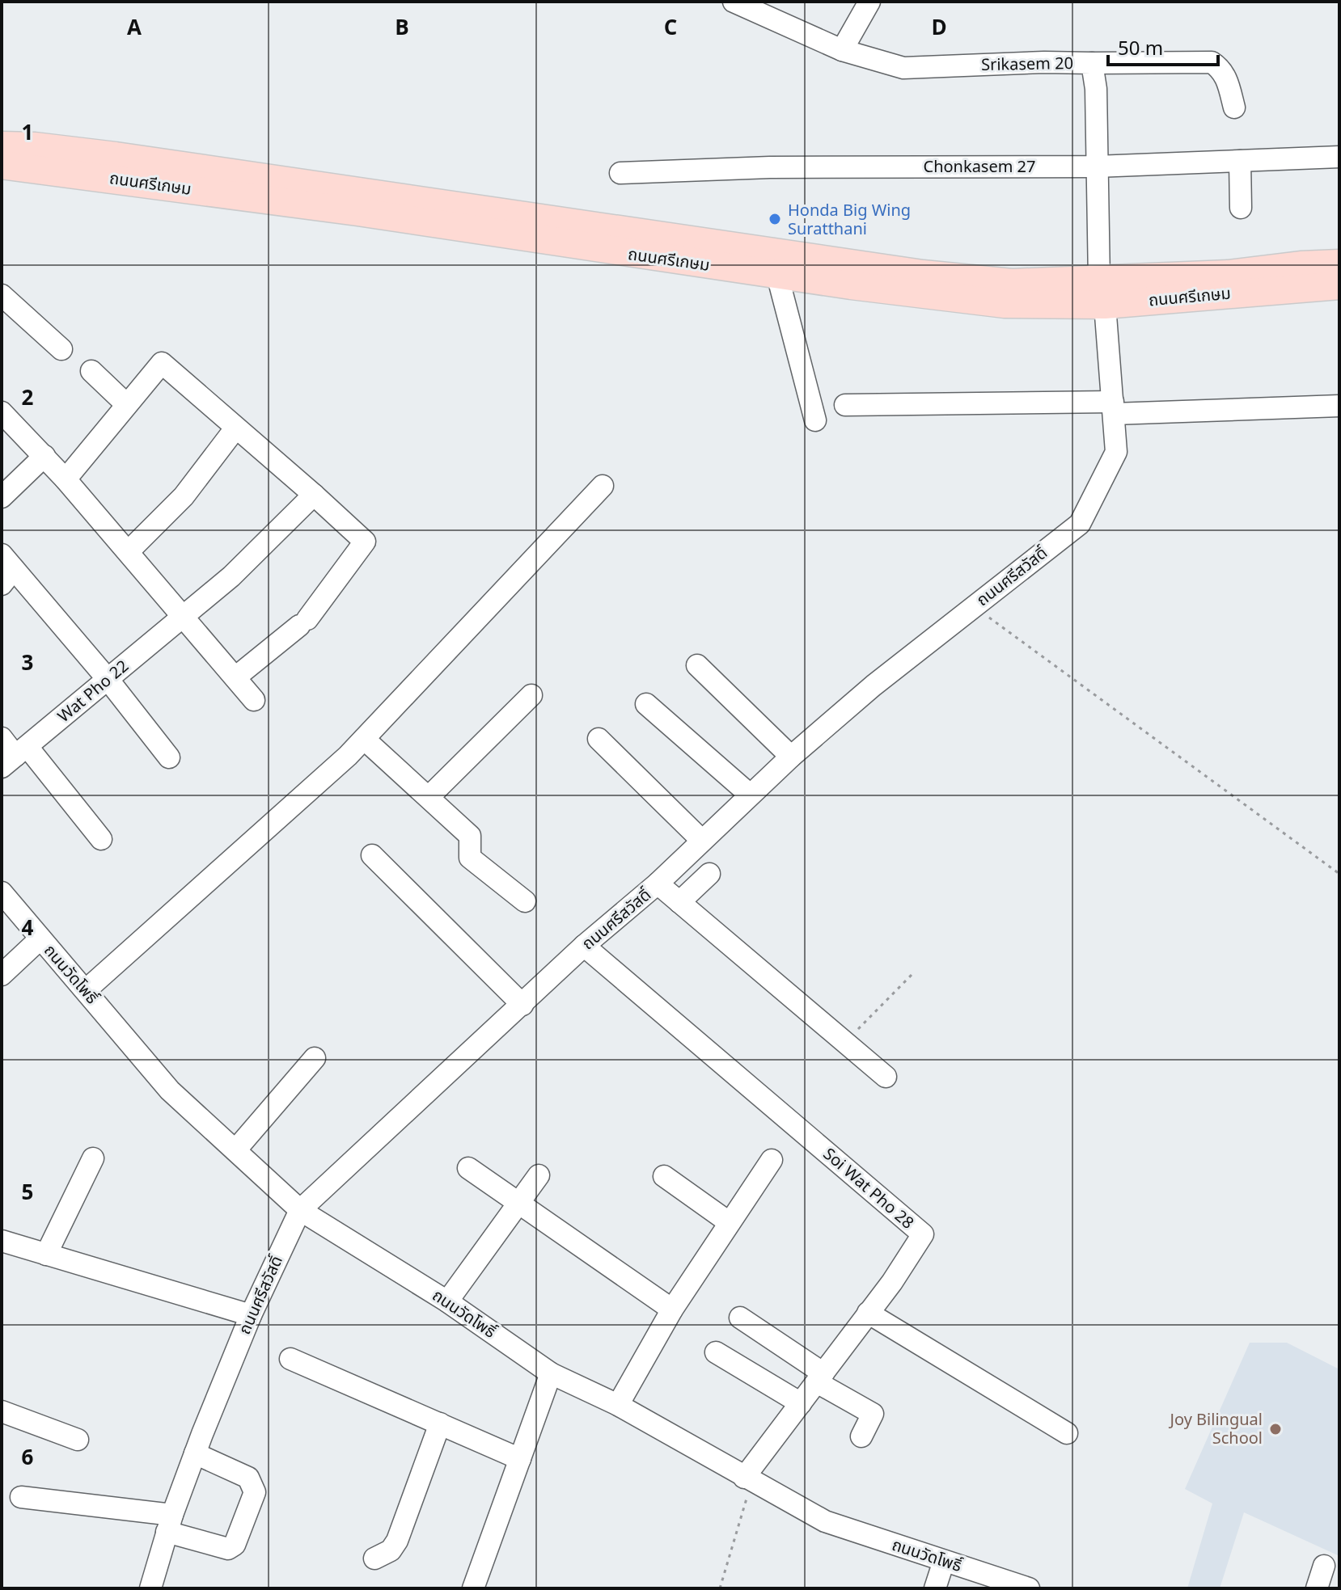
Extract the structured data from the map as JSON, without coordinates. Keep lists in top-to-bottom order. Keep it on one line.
{"streets":{"main road":["ถนนศรีเกษม"],"street":["Srikasem 20","Chonkasem 27","ถนนศรีสวัสดิ์","Wat Pho 22","ถนนวัดโพธิ์","Soi Wat Pho 28"]},"crossings":[["Srikasem 20","Chonkasem 27"],["Srikasem 20","ถนนศรีเกษม"],["Srikasem 20","ถนนศรีสวัสดิ์"],["ถนนศรีเกษม","ถนนศรีสวัสดิ์"],["ถนนศรีสวัสดิ์","ถนนวัดโพธิ์"],["ถนนศรีสวัสดิ์","Soi Wat Pho 28"],["ถนนวัดโพธิ์","Soi Wat Pho 28"]],"places":["Honda Big Wing Suratthani","Joy Bilingual School"],"scale_bar":"50 m","grid":{"columns":["A","B","C","D"],"rows":["1","2","3","4","5","6"]}}
